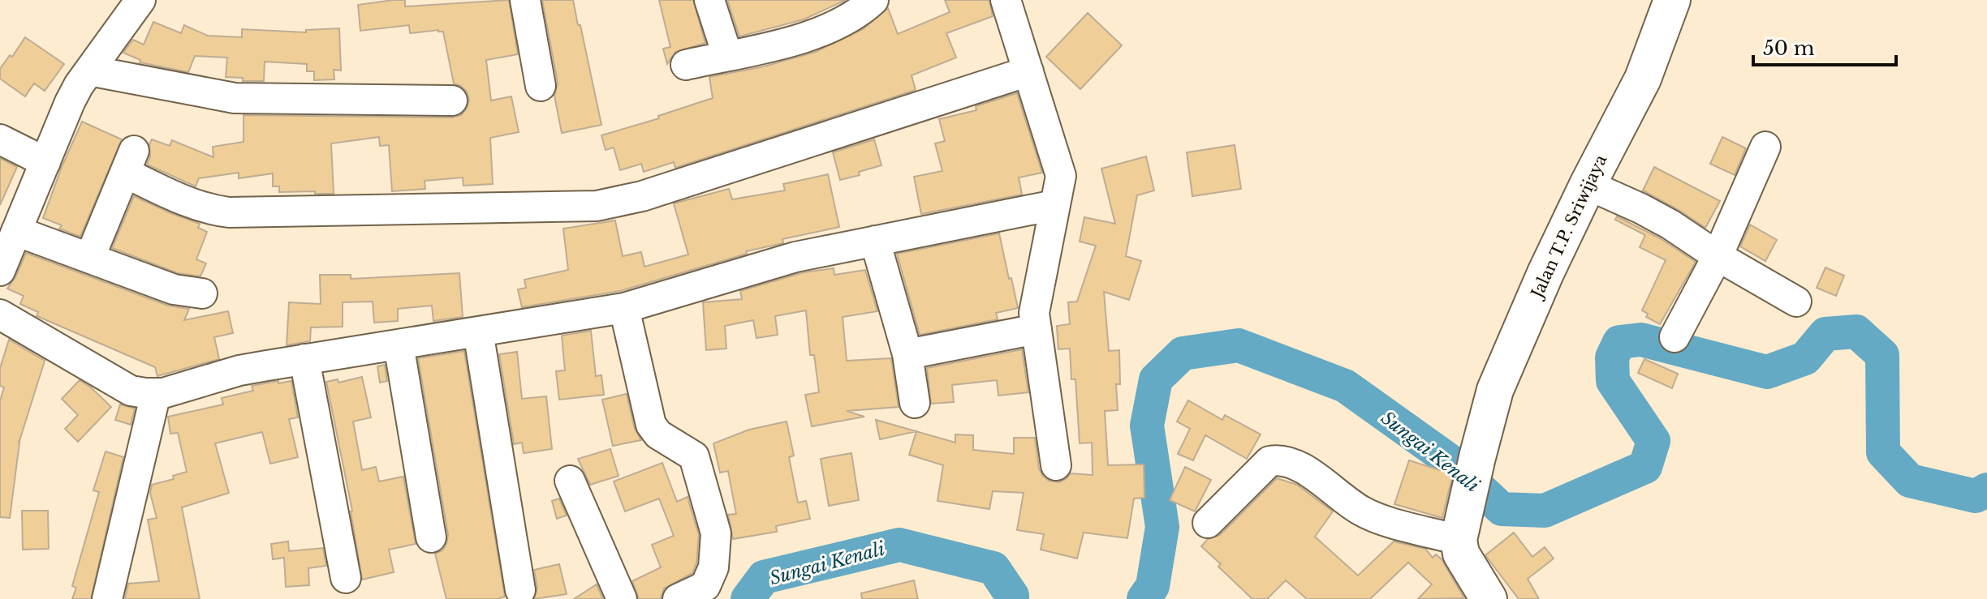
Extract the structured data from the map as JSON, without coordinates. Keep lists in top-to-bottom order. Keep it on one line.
{"streets":{"main road":["Jalan T.P. Sriwijaya"]},"water":["Sungai Kenali"],"scale_bar":"50 m"}
